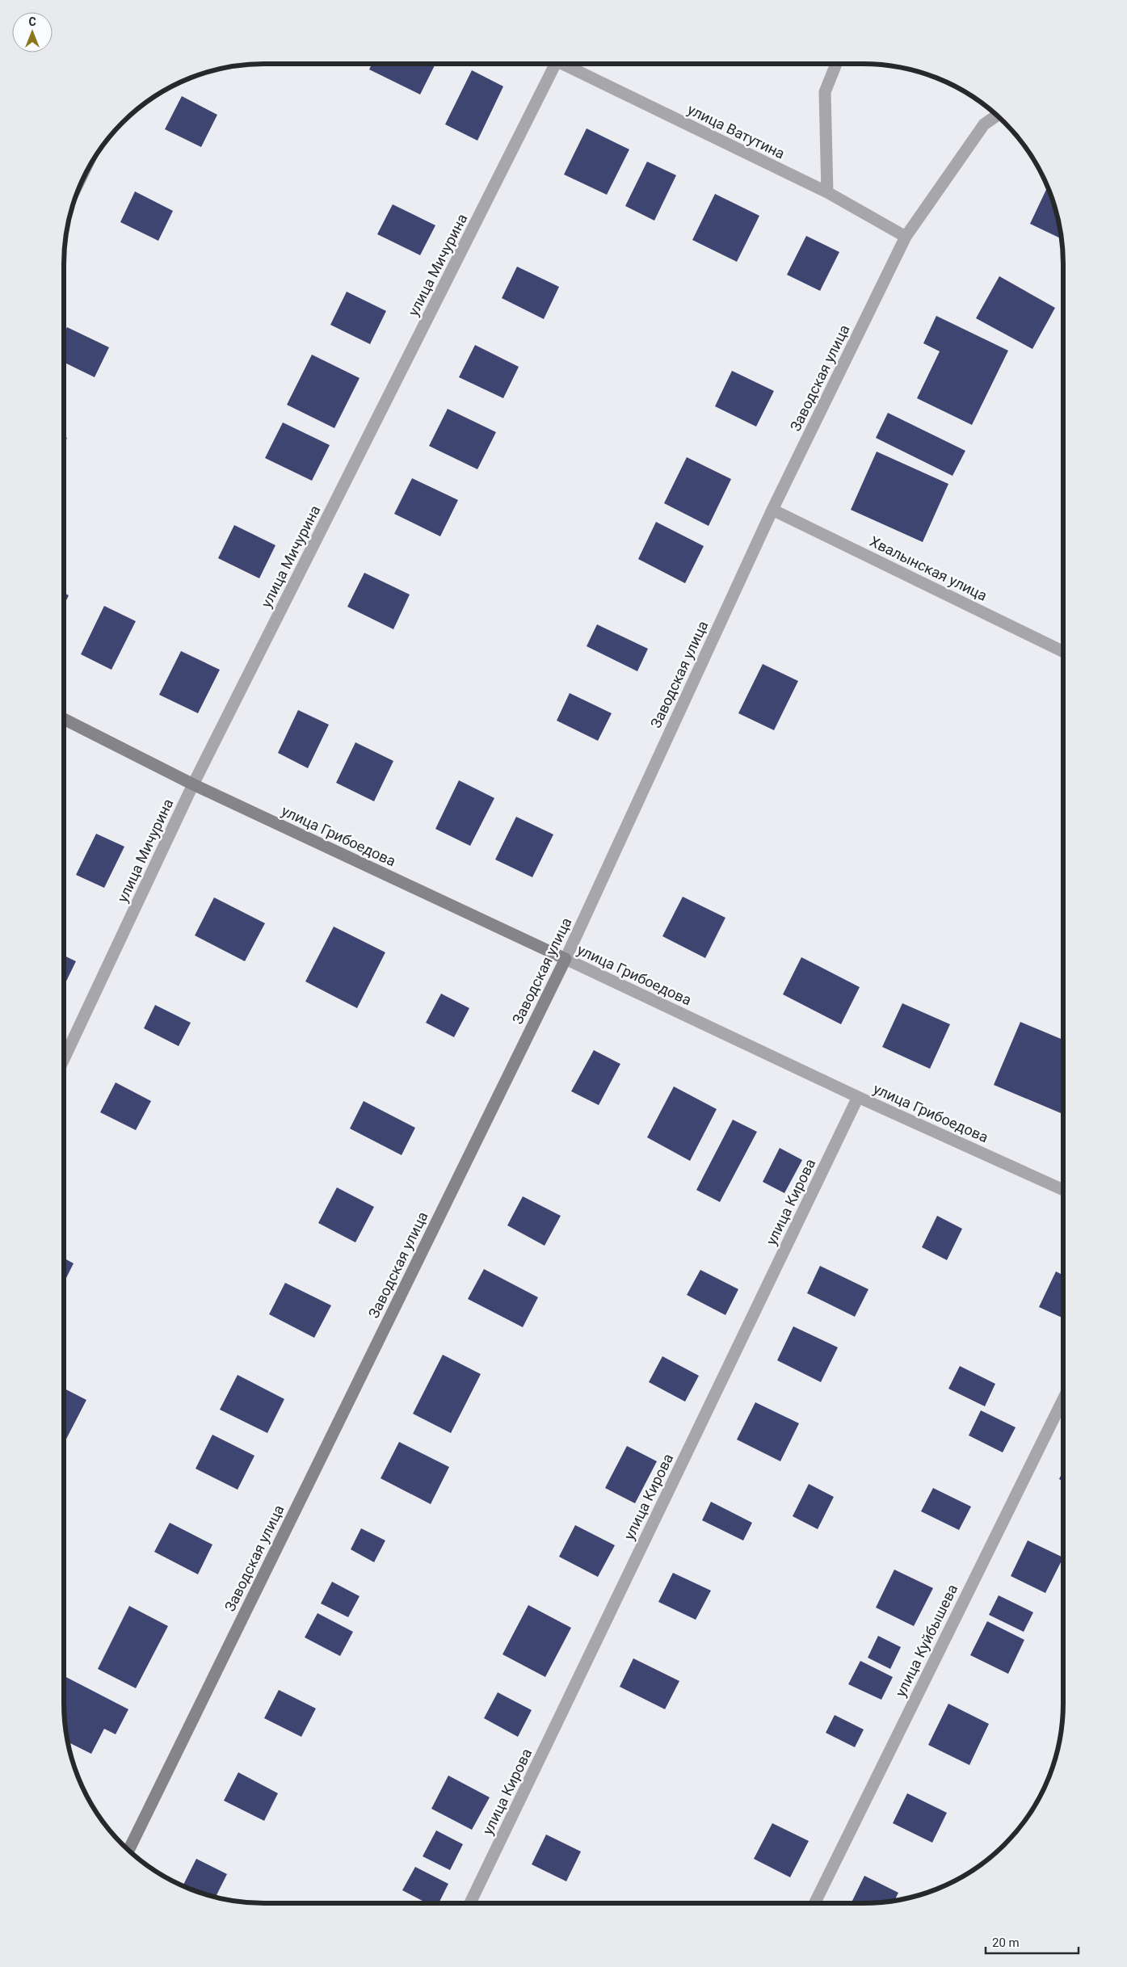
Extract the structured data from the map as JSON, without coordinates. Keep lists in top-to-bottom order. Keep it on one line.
{"streets":{"street":["улица Ватутина","улица Мичурина","Заводская улица","Хвалынская улица","улица Грибоедова","улица Кирова","улица Куйбышева"]},"crossings":[["улица Ватутина","Заводская улица"],["улица Мичурина","улица Грибоедова"],["Заводская улица","Хвалынская улица"],["Заводская улица","улица Грибоедова"],["улица Грибоедова","улица Кирова"]],"scale_bar":"20 m","north":"top"}
